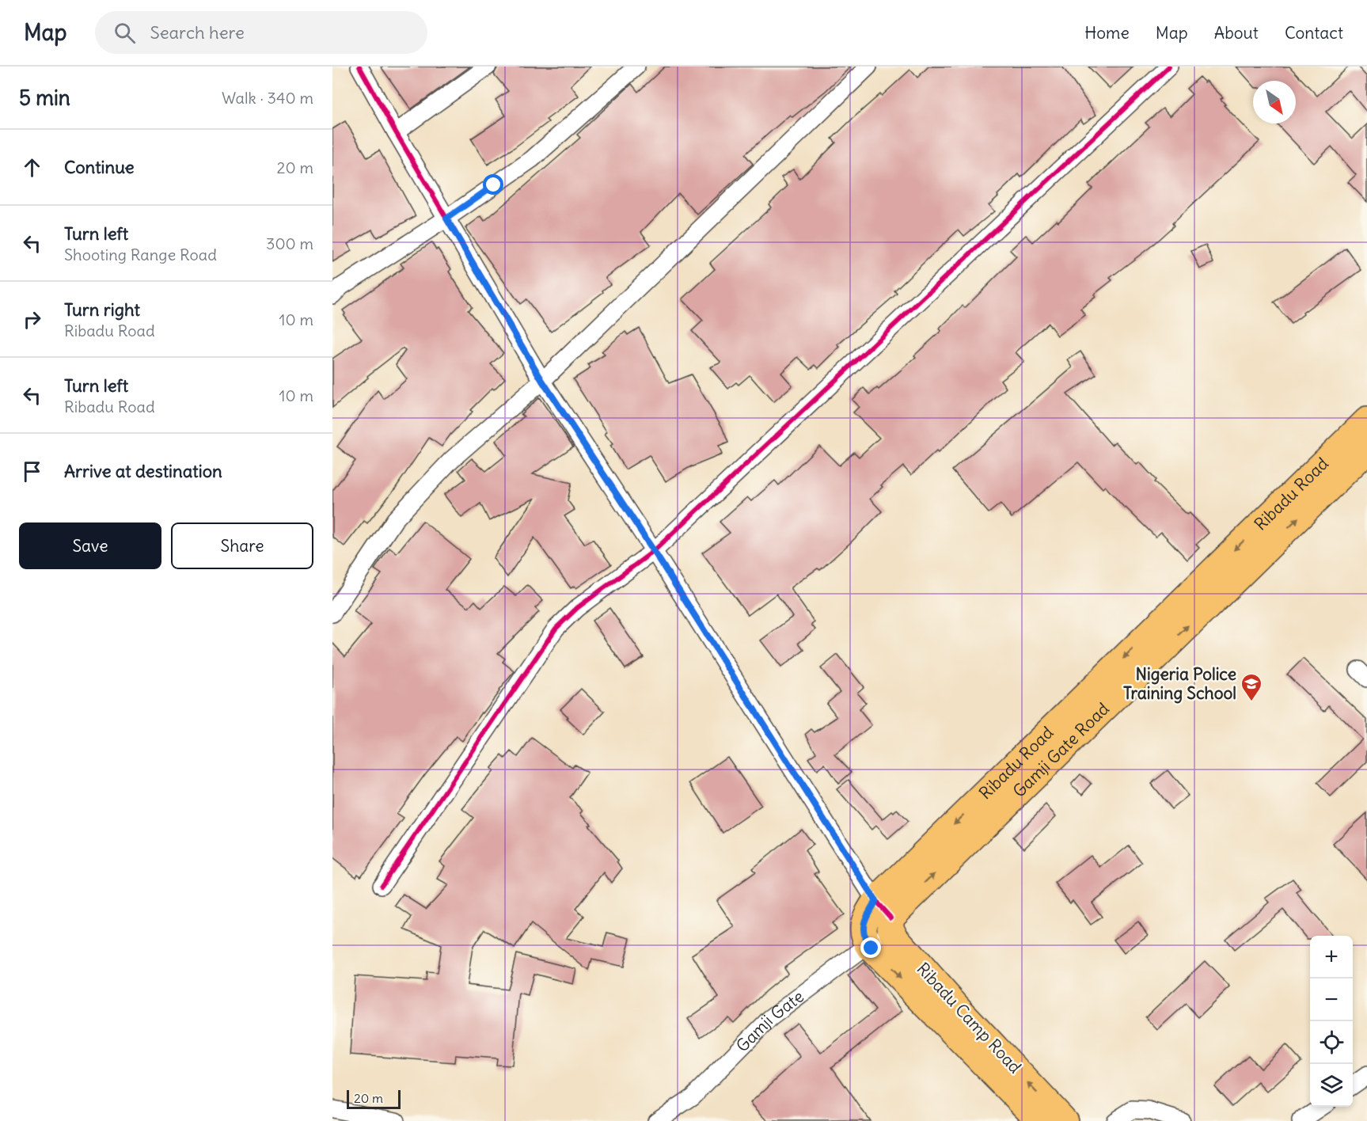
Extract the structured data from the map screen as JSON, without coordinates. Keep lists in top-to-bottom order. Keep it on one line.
{"streets":{"main road":["Ribadu Road","Gamji Gate Road","Ribadu Camp Road"],"street":["Gamji Gate"]},"crossings":[["Ribadu Road","Gamji Gate Road"],["Ribadu Road","Ribadu Camp Road"],["Ribadu Road","Gamji Gate"],["Gamji Gate Road","Ribadu Camp Road"]],"one_way":["Ribadu Road","Gamji Gate Road"],"places":{"school or university":["Nigeria Police Training School"]},"scale_bar":"20 m","north":"bottom right","page":{"header":"Map","search":"Search here","nav":["Home","Map","About","Contact"],"heading":["5 min","Walk · 340 m"],"list":[["Continue","20 m"],["Turn left","Shooting Range Road","300 m"],["Turn right","Ribadu Road","10 m"],["Turn left","Ribadu Road","10 m"],"Arrive at destination"],"buttons":["Save","Share"],"map_buttons":["+","−"],"scale":"20 m"}}
